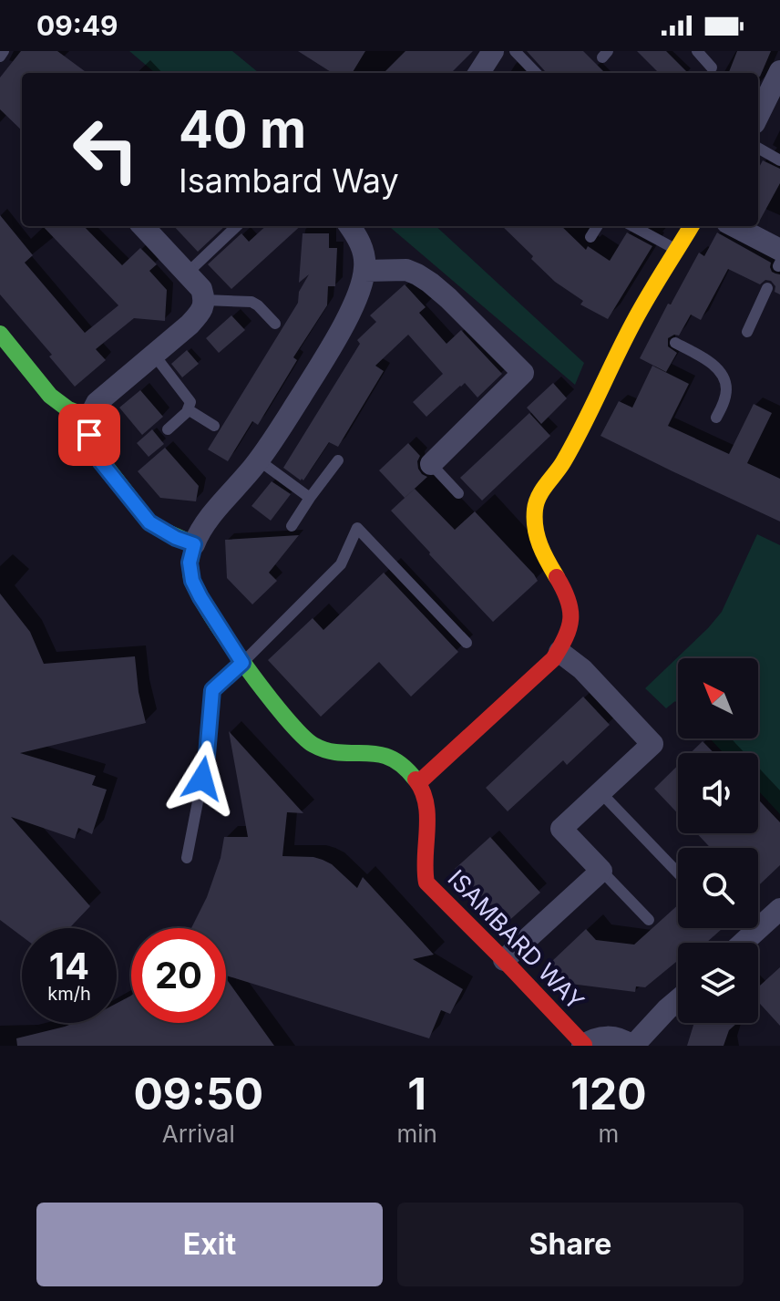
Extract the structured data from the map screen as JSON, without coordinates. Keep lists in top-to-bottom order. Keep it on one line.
{"streets":{"street":["ISAMBARD WAY"]},"north":"top left","page":{"status":"09:49","turn":["40 m","Isambard Way"],"speed":"14 km/h","limit":"20","eta":["09:50","Arrival","1","min","120","m"],"buttons":["Exit","Share"]}}
